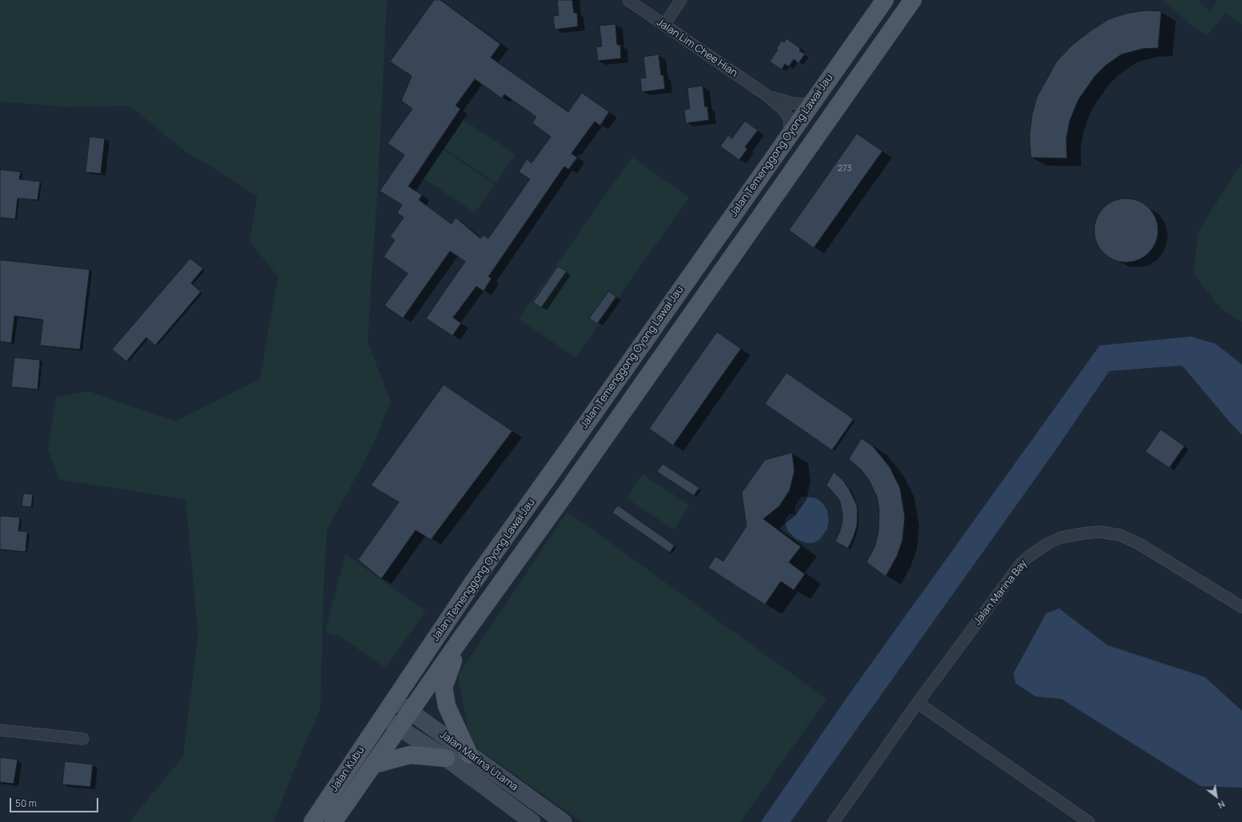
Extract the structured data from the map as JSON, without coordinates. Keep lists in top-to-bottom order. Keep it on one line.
{"streets":{"main road":["Jalan Temenggong Oyong Lawai Jau","Jalan Marina Utama","Jalan Kubu"],"street":["Jalan Lim Chee Hian","Jalan Marina Bay"]},"crossings":[["Jalan Lim Chee Hian","Jalan Temenggong Oyong Lawai Jau"],["Jalan Temenggong Oyong Lawai Jau","Jalan Marina Utama"],["Jalan Temenggong Oyong Lawai Jau","Jalan Kubu"],["Jalan Marina Utama","Jalan Kubu"]],"house_numbers":["273"],"scale_bar":"50 m","north":"bottom right"}
